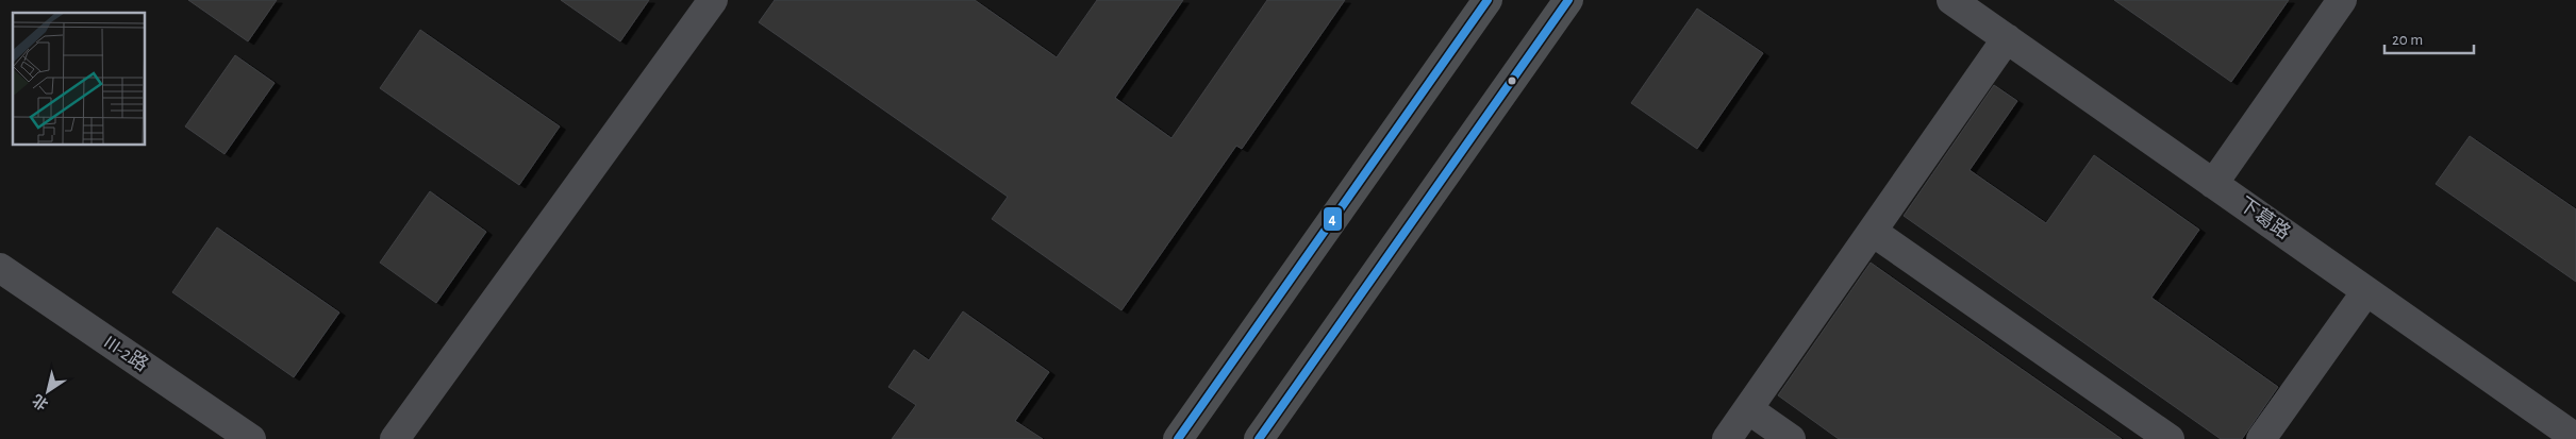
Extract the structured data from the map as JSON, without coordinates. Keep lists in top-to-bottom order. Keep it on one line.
{"streets":{"street":["下葛路","III-2路"]},"lines":["transit line 4"],"scale_bar":"20 m","north":"bottom left"}
